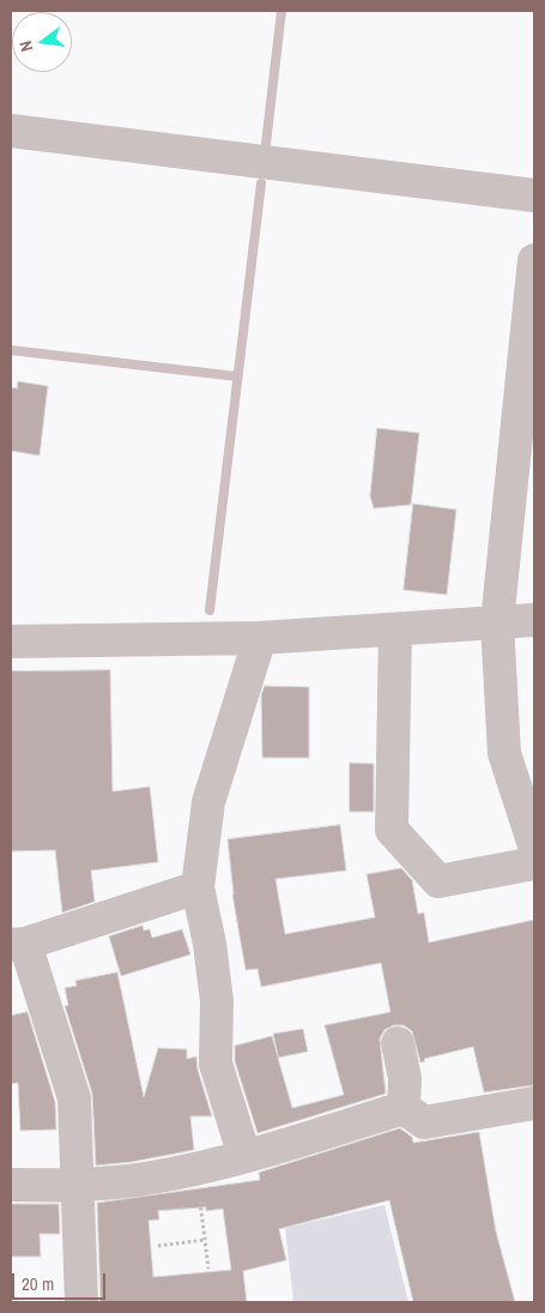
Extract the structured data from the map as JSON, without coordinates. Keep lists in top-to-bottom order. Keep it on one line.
{"scale_bar":"20 m","north":"left"}
